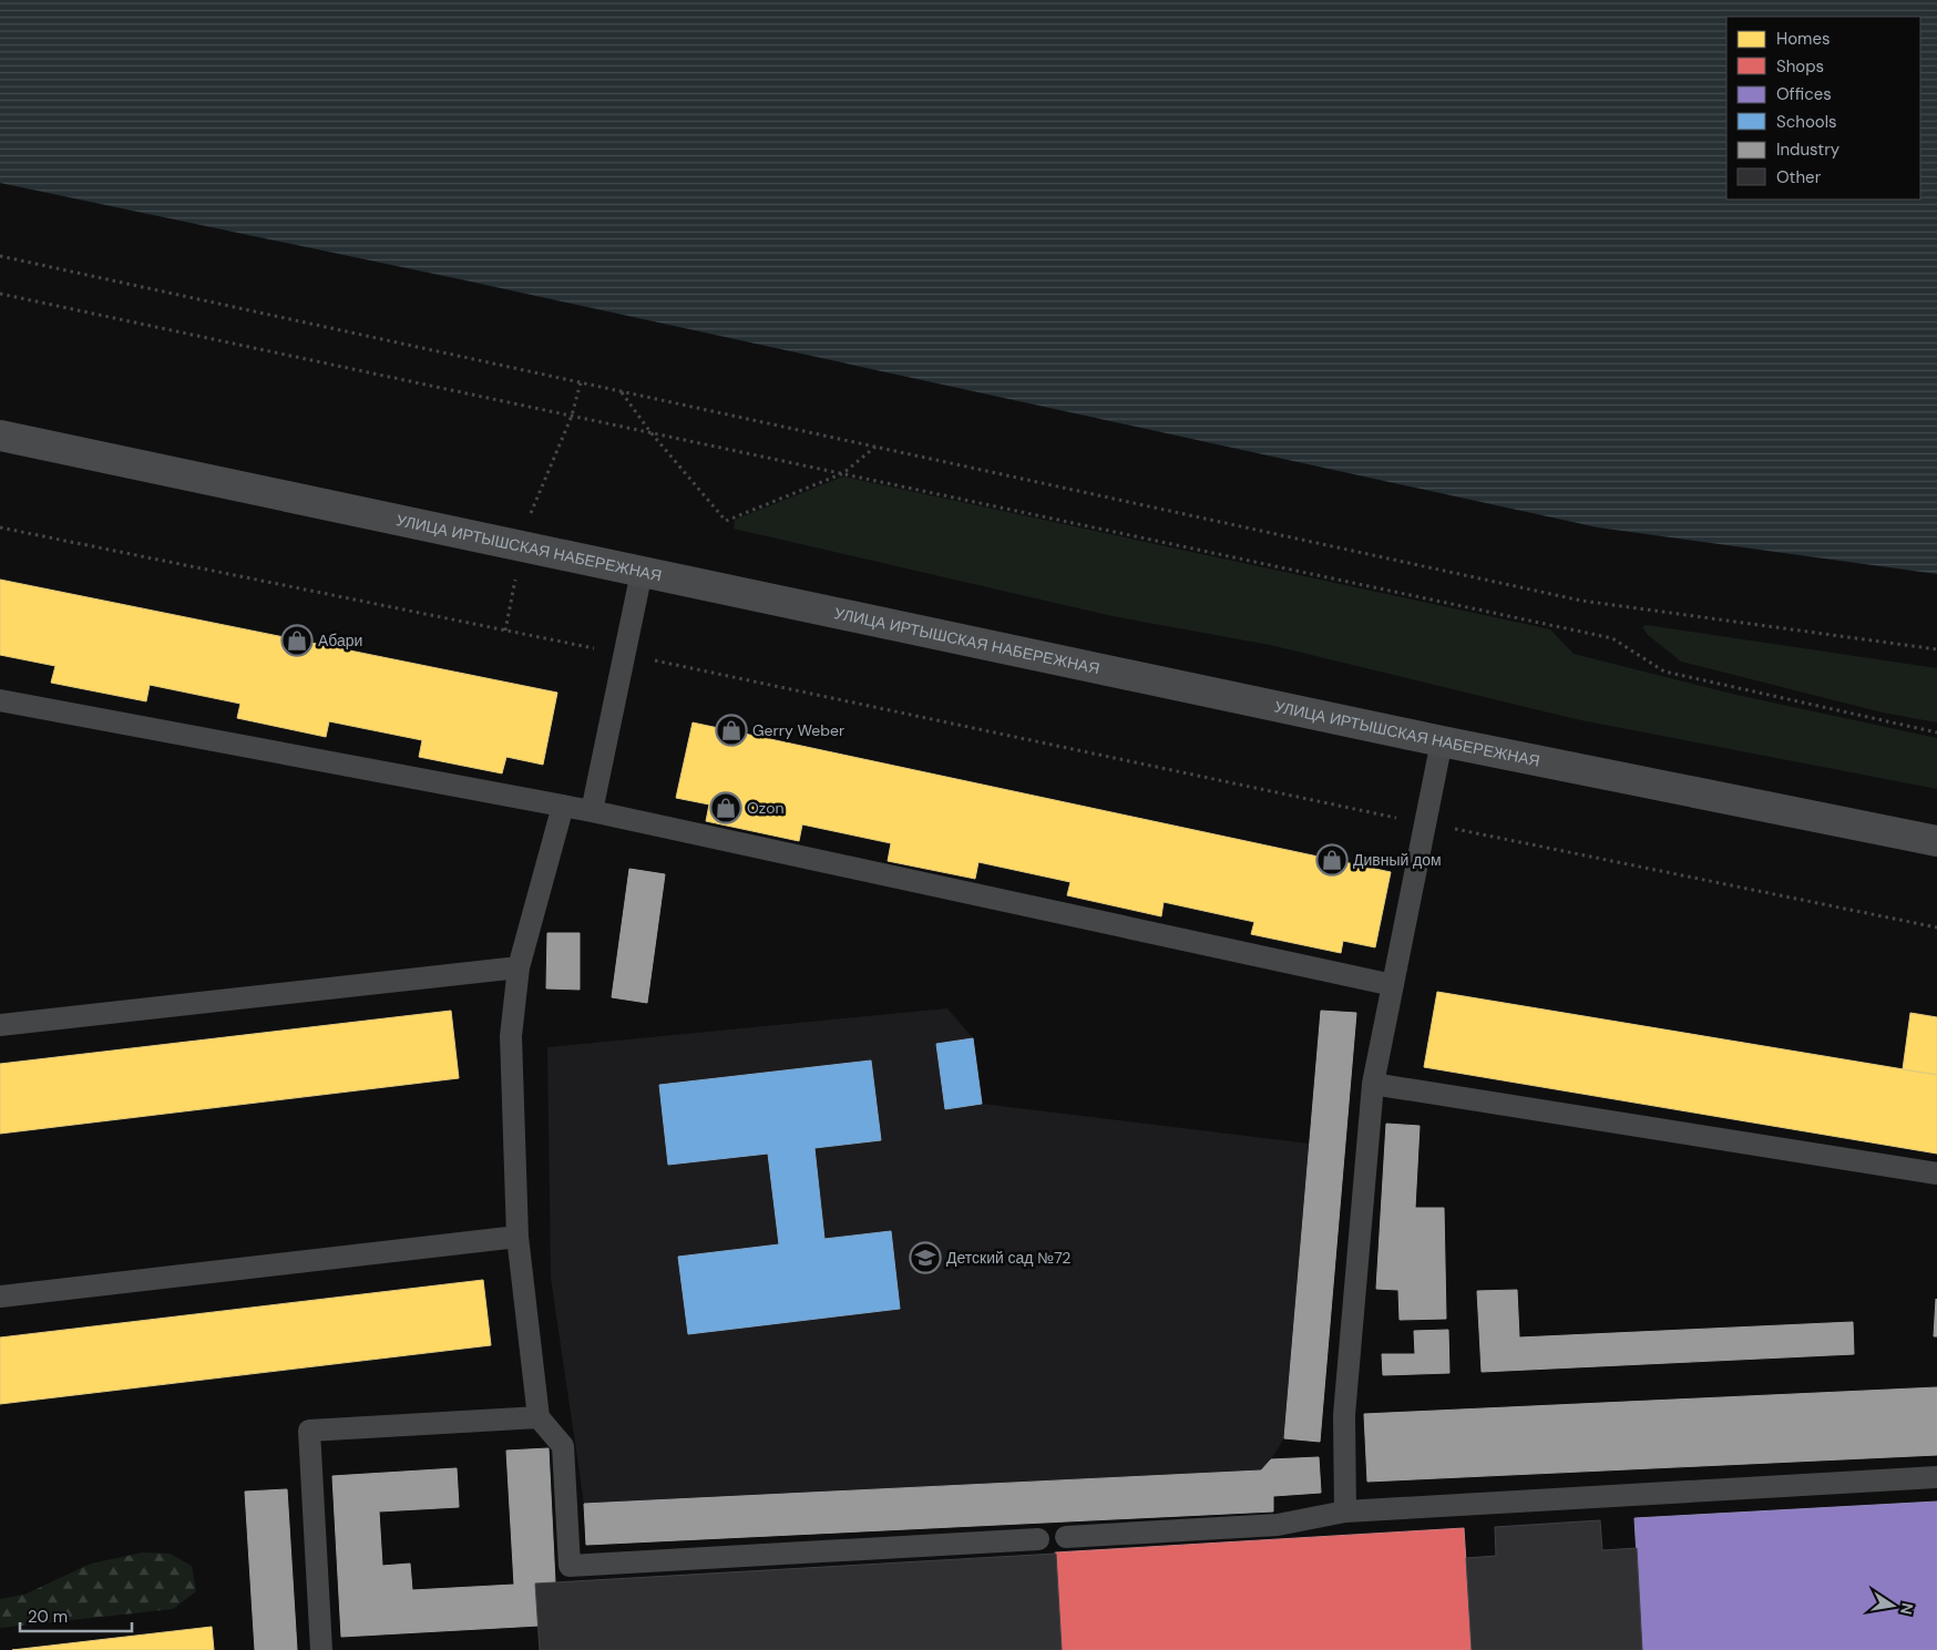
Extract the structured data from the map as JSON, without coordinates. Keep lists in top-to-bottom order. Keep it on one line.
{"streets":{"main road":["УЛИЦА ИРТЫШСКАЯ НАБЕРЕЖНАЯ"]},"places":{"shop":["Абари","Gerry Weber","Ozon","Дивный дом"],"school or university":["Детский сад №72"]},"legend":["Homes","Shops","Offices","Schools","Industry","Other"],"scale_bar":"20 m","north":"right"}
